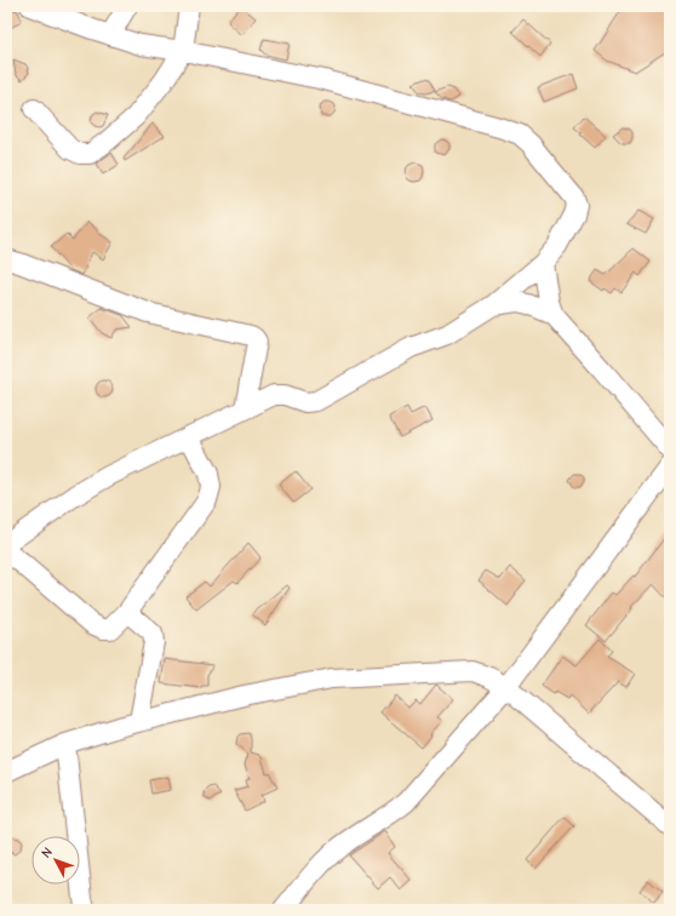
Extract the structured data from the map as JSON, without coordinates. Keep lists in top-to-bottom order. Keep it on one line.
{"north":"top left"}
